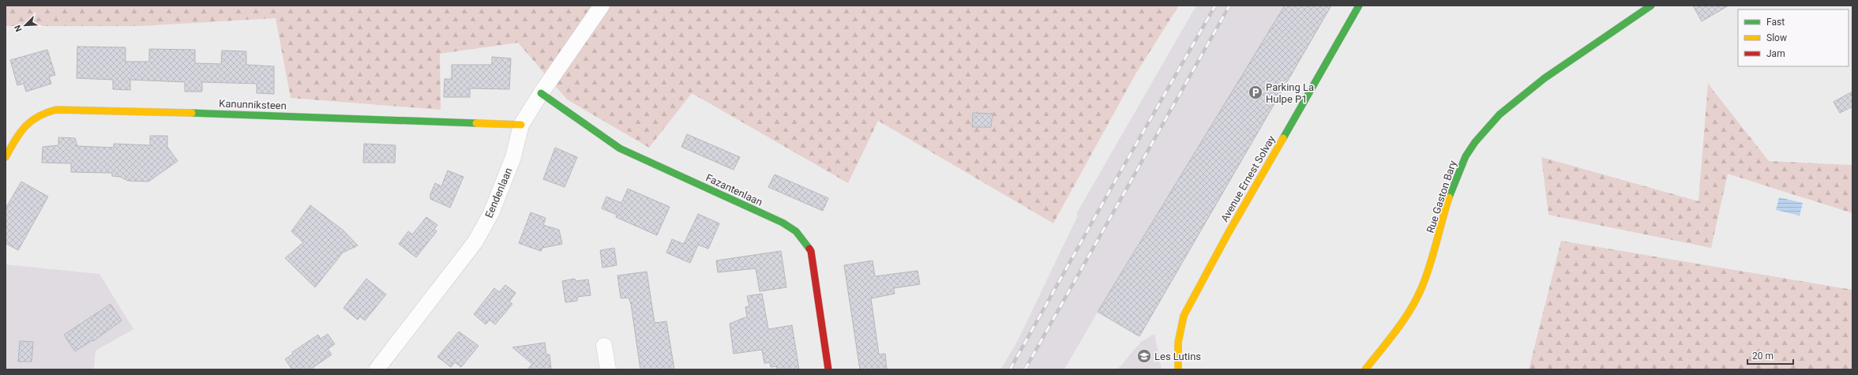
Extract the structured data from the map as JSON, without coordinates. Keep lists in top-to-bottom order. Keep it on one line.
{"streets":{"street":["Kanunniksteen","Avenue Ernest Solvay","Fazantenlaan","Eendenlaan","Rue Gaston Bary"]},"crossings":[["Kanunniksteen","Eendenlaan"],["Fazantenlaan","Eendenlaan"]],"places":{"parking":["Parking La Hulpe P1"],"school or university":["Les Lutins"]},"legend":["Fast","Slow","Jam"],"scale_bar":"20 m","north":"bottom left"}
